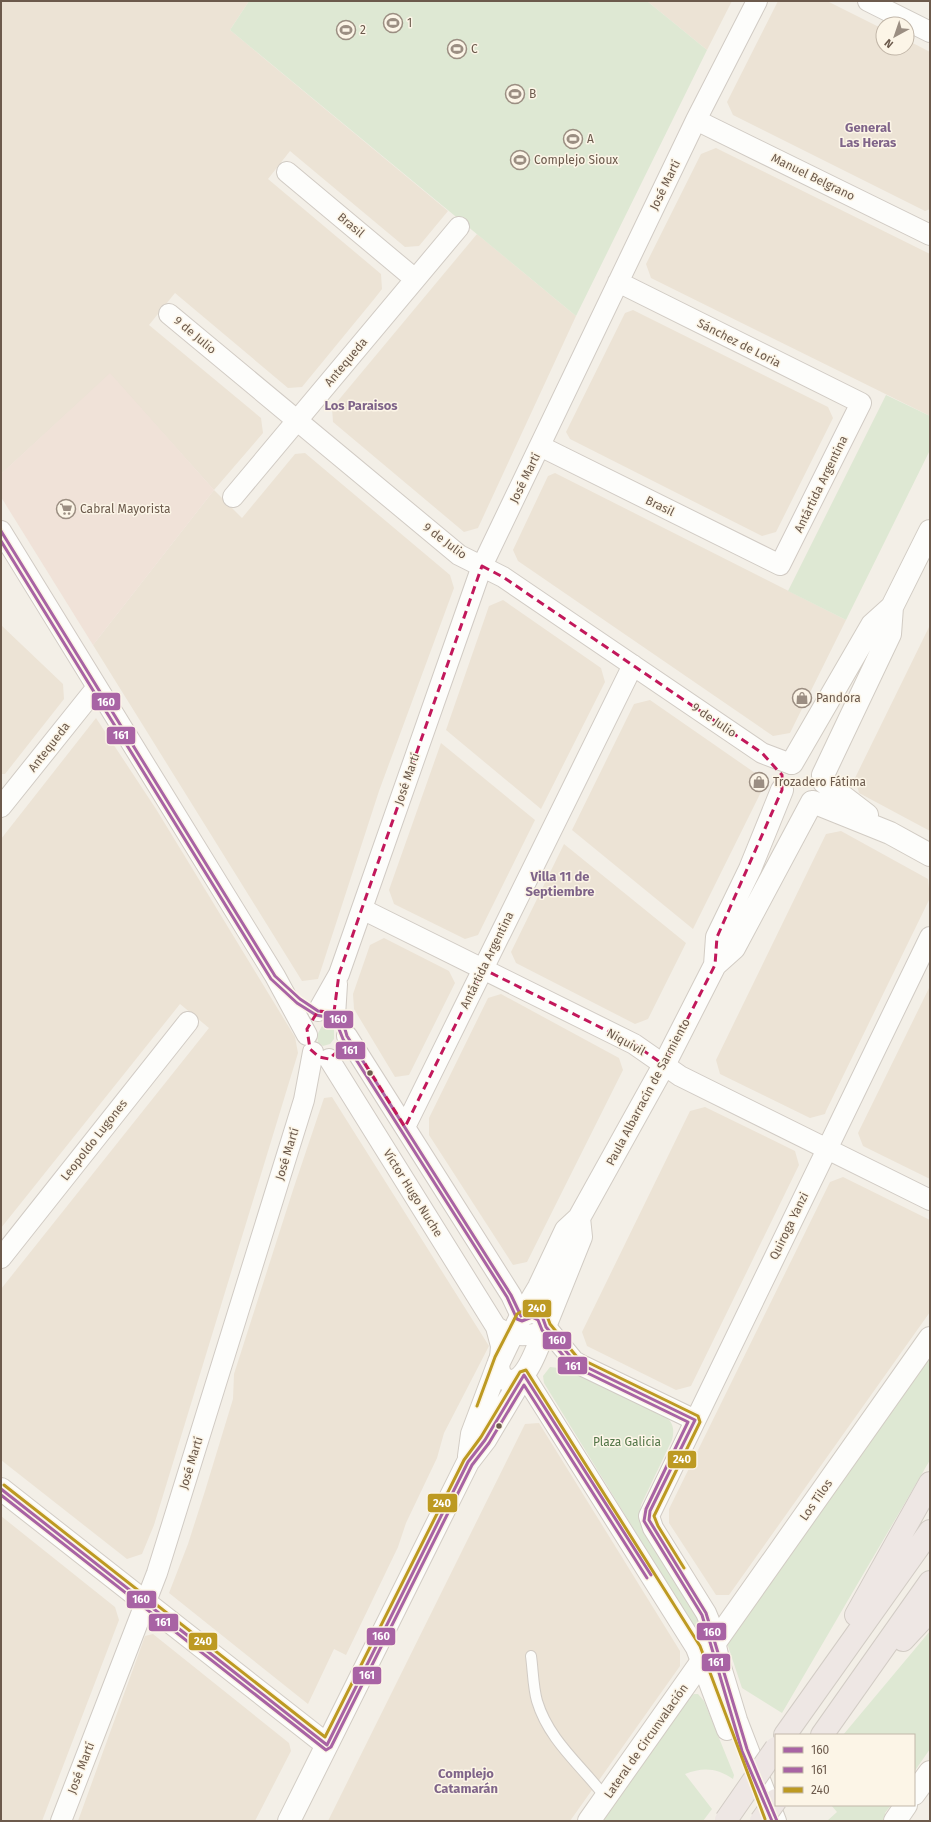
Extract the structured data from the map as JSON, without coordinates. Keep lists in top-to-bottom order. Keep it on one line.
{"streets":{"main road":["Paula Albarracín de Sarmiento","Los Tilos","Lateral de Circunvalación"],"street":["Manuel Belgrano","José Martí","Brasil","9 de Julio","Sánchez de Loria","Antequeda","Antártida Argentina","Niquivil","Leopoldo Lugones","Víctor Hugo Nuche","Quiroga Yanzi"]},"crossings":[["Manuel Belgrano","José Martí"],["José Martí","Brasil"],["José Martí","9 de Julio"],["José Martí","Sánchez de Loria"],["José Martí","Niquivil"],["José Martí","Víctor Hugo Nuche"],["Brasil","Antequeda"],["Brasil","Antártida Argentina"],["9 de Julio","Antequeda"],["9 de Julio","Antártida Argentina"],["9 de Julio","Paula Albarracín de Sarmiento"],["Sánchez de Loria","Antártida Argentina"],["Antequeda","Víctor Hugo Nuche"],["Antártida Argentina","Niquivil"],["Niquivil","Paula Albarracín de Sarmiento"],["Niquivil","Quiroga Yanzi"],["Paula Albarracín de Sarmiento","Víctor Hugo Nuche"],["Quiroga Yanzi","Los Tilos"],["Los Tilos","Lateral de Circunvalación"]],"districts":["General Las Heras","Los Paraisos","Villa 11 de Septiembre","Complejo Catamarán"],"parks":["Plaza Galicia"],"places":{"sports":["1","2","C","B","A","Complejo Sioux"],"supermarket":["Cabral Mayorista"],"shop":["Pandora","Trozadero Fátima"]},"lines":["transit line 160","transit line 161","transit line 240"],"legend":["160","161","240"],"north":"bottom left"}
